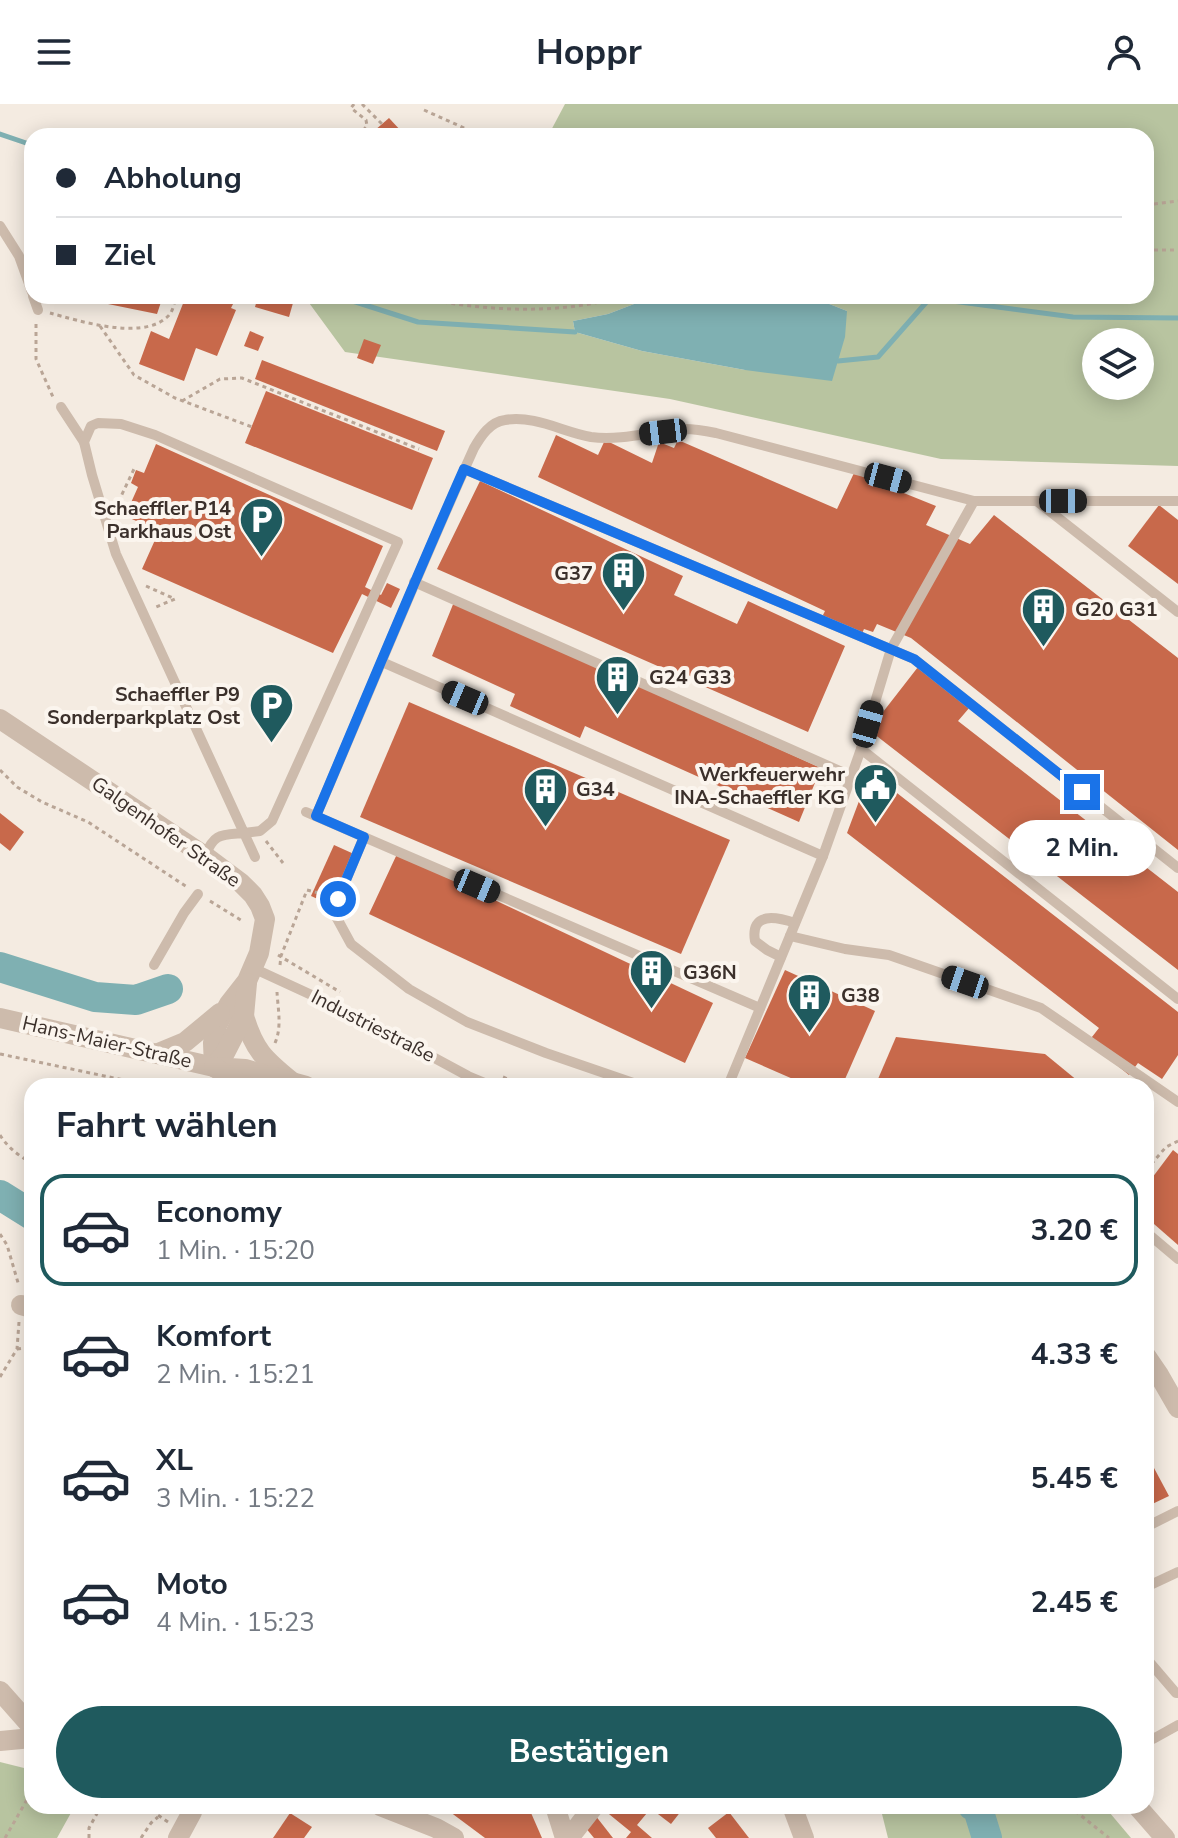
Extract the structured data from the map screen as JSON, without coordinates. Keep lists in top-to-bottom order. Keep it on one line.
{"streets":{"street":["Galgenhofer Straße","Hans-Maier-Straße"],"lane":["Industriestraße"]},"crossings":[["Galgenhofer Straße","Industriestraße"],["Galgenhofer Straße","Hans-Maier-Straße"]],"places":{"parking":["Schaeffler P14 Parkhaus Ost","Schaeffler P9 Sonderparkplatz Ost"],"building":["G37","G20 G31","G24 G33","G34","G36N","G38"],"public building":["Werkfeuerwehr INA-Schaeffler KG"]},"page":{"header":"Hoppr","banner":["Abholung","Ziel"],"bubble":"2 Min.","heading":"Fahrt wählen","list":[{"name":"Economy","note":"1 Min. · 15:20","value":"3.20 €"},{"name":"Komfort","note":"2 Min. · 15:21","value":"4.33 €"},{"name":"XL","note":"3 Min. · 15:22","value":"5.45 €"},{"name":"Moto","note":"4 Min. · 15:23","value":"2.45 €"}],"buttons":"Bestätigen"}}
